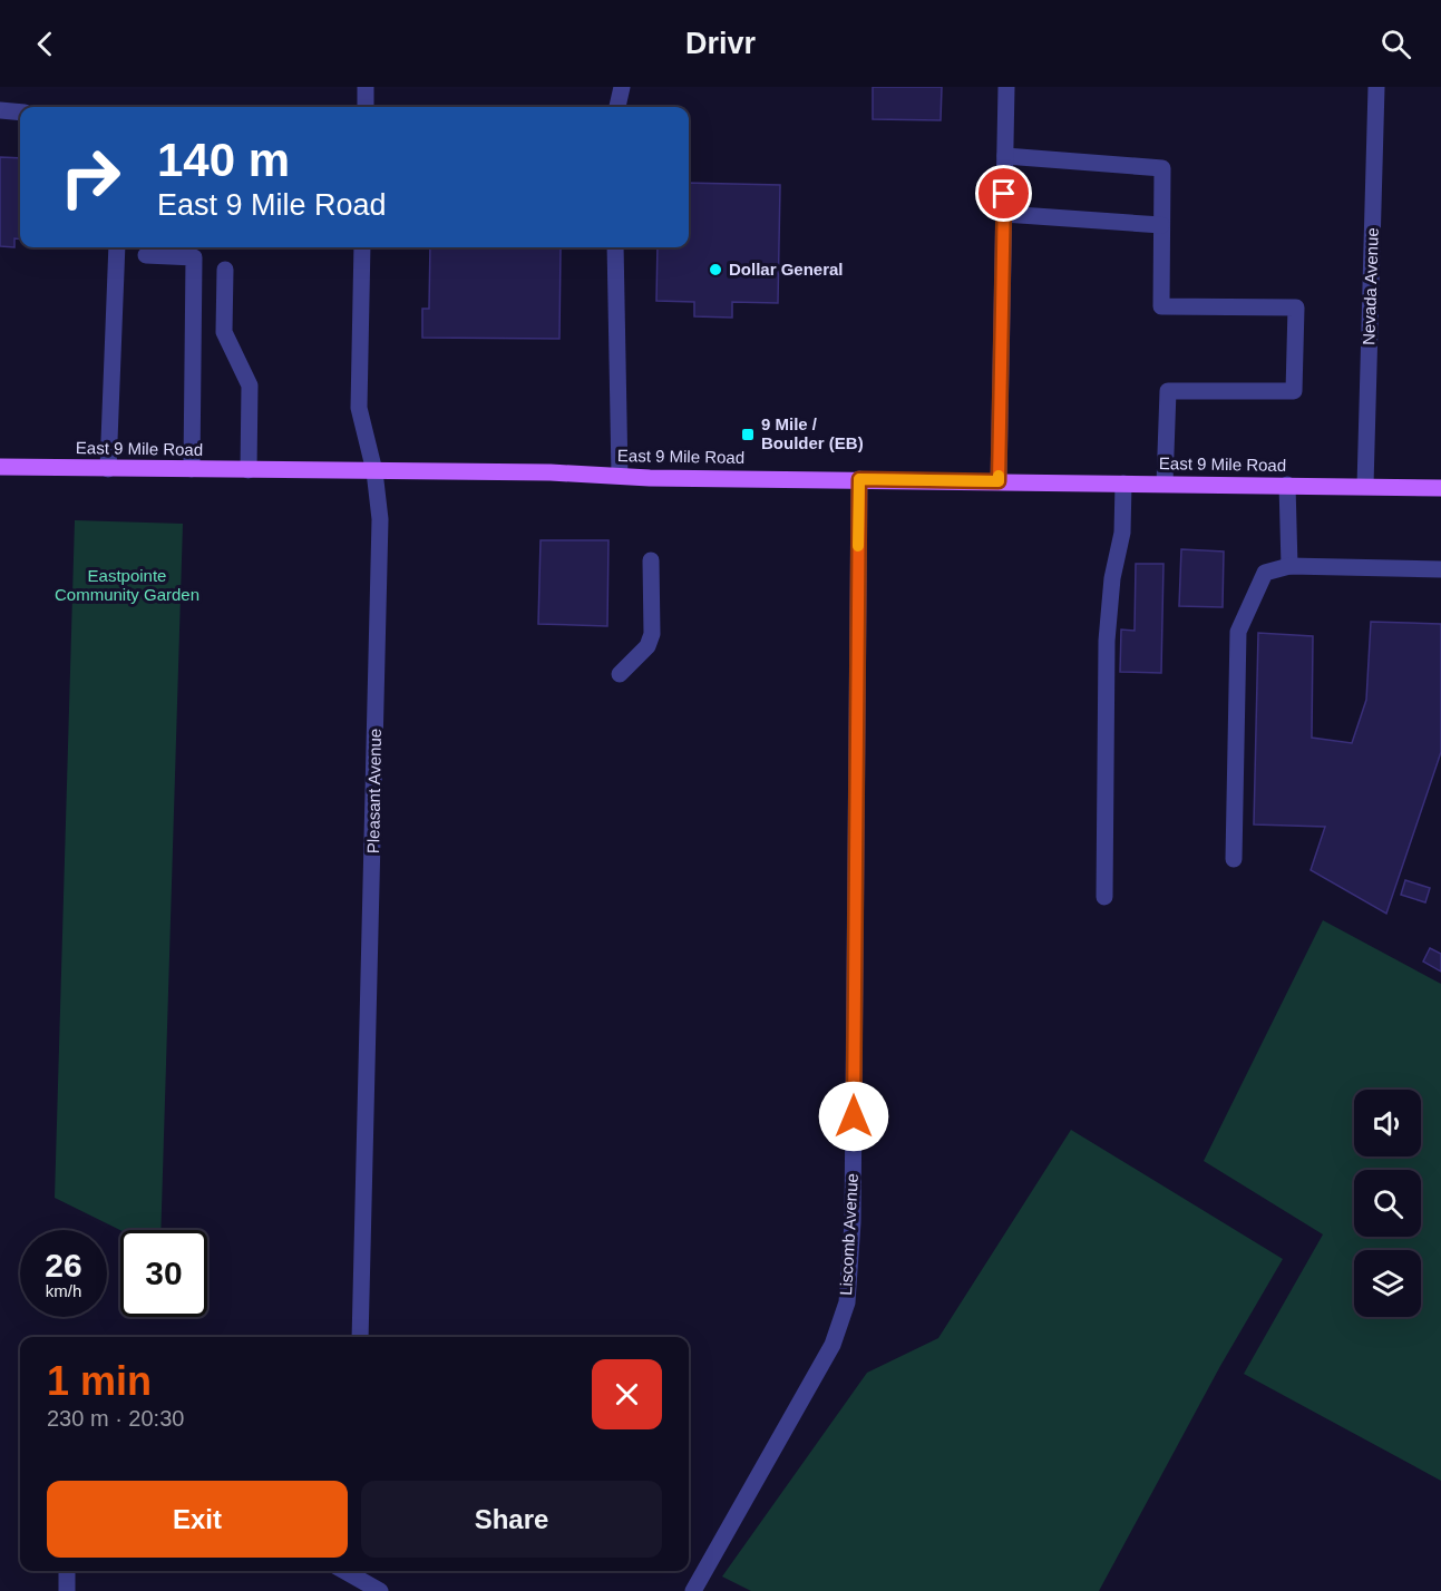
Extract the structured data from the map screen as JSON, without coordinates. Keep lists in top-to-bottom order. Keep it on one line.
{"streets":{"main road":["East 9 Mile Road"],"street":["Nevada Avenue","Pleasant Avenue","Liscomb Avenue"]},"crossings":[["Nevada Avenue","East 9 Mile Road"],["East 9 Mile Road","Pleasant Avenue"],["East 9 Mile Road","Liscomb Avenue"]],"parks":["Eastpointe Community Garden"],"places":{"other":["Dollar General"],"transit":["9 Mile / Boulder (EB)"]},"page":{"header":"Drivr","turn":["140 m","East 9 Mile Road"],"speed":"26 km/h","limit":"30","heading":["1 min","230 m · 20:30"],"buttons":["Exit","Share"]}}
